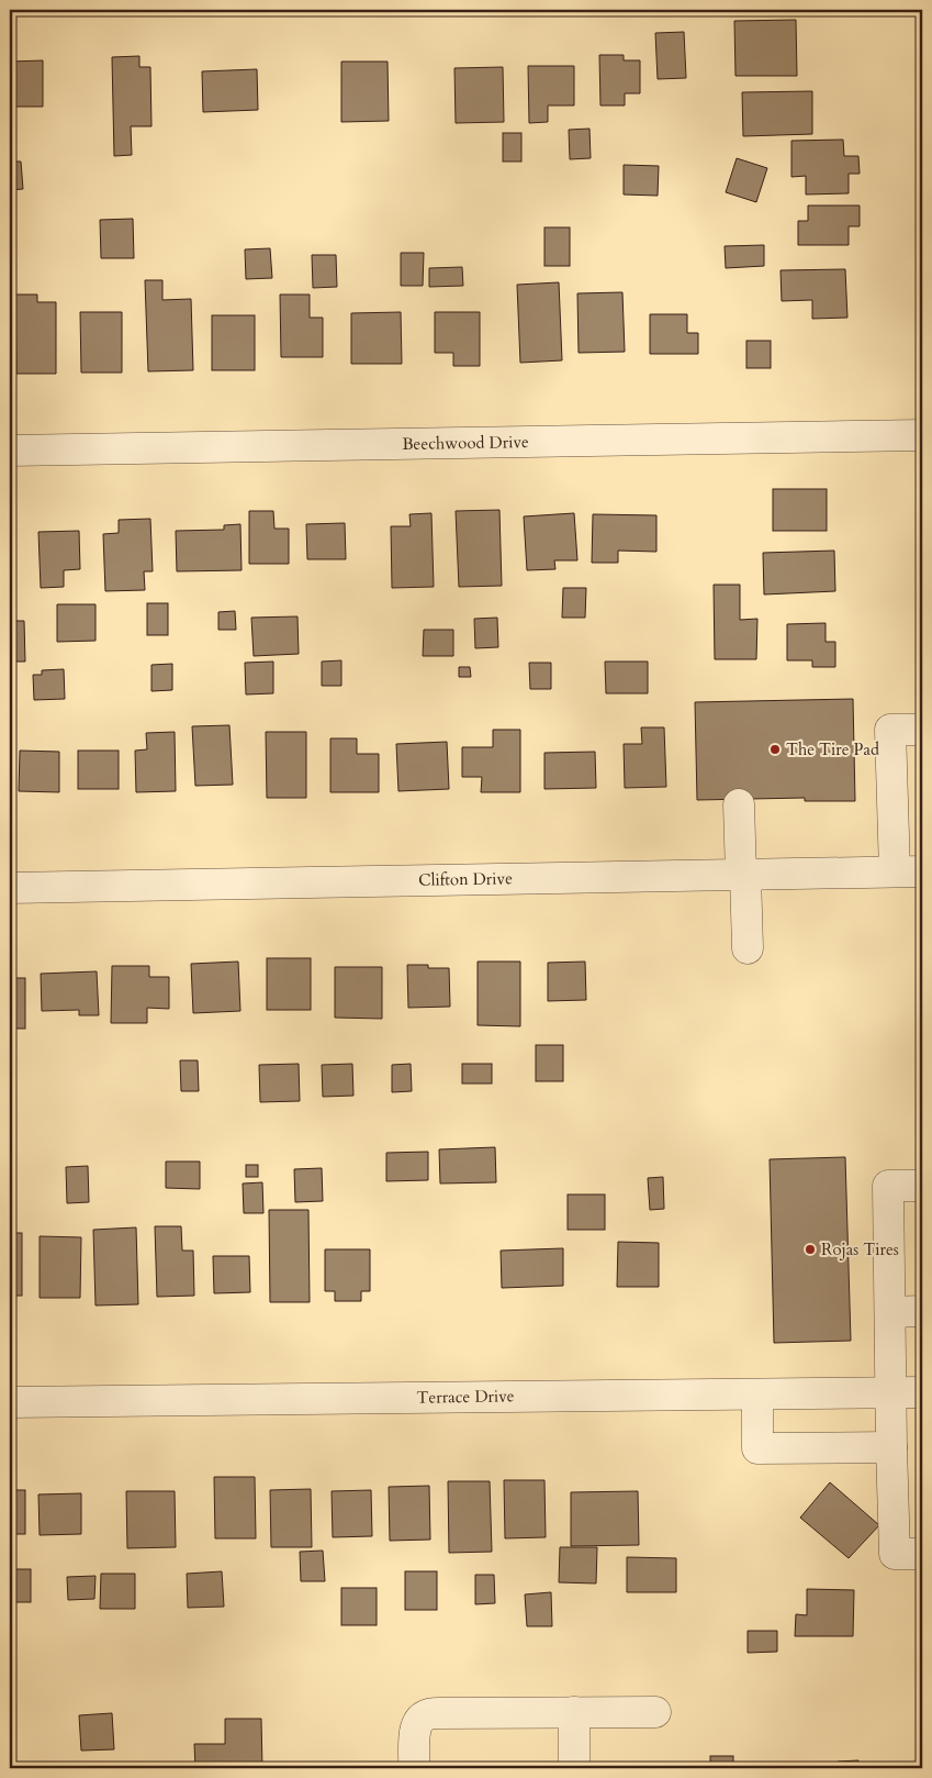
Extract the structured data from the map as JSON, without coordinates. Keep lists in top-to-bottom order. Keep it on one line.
{"streets":{"street":["Beechwood Drive","Clifton Drive","Terrace Drive"]},"places":["The Tire Pad","Rojas Tires"]}
